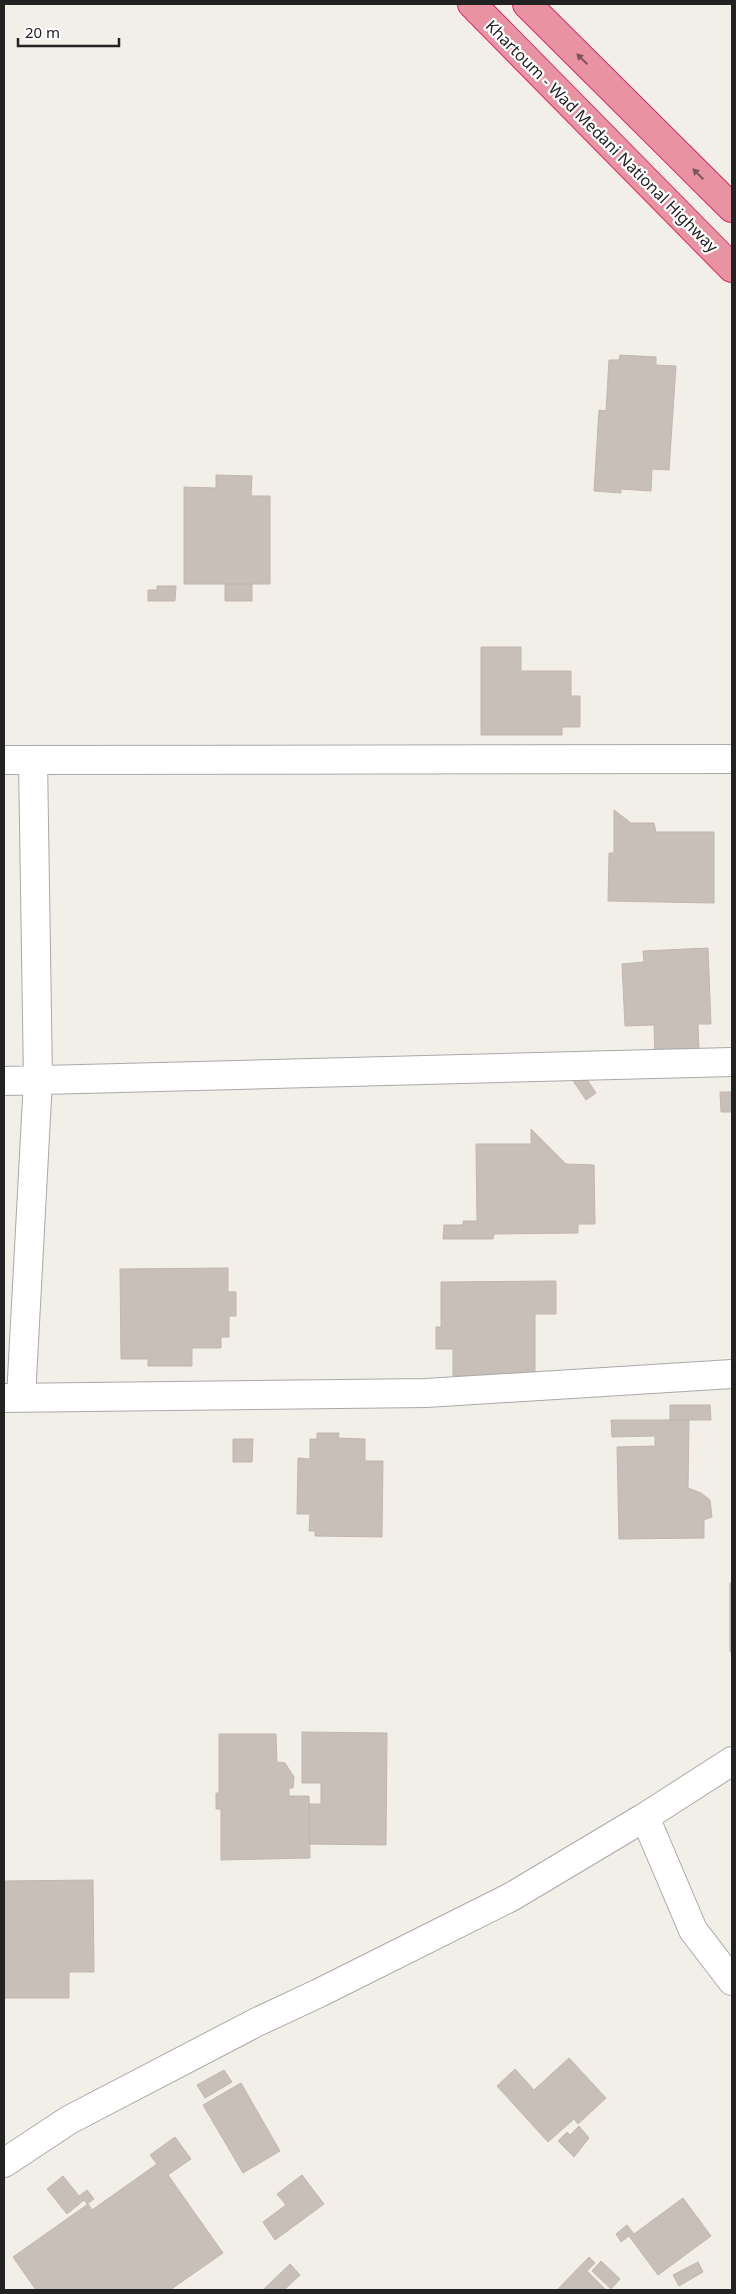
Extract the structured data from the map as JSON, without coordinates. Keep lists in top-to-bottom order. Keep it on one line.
{"streets":{"highway":["Khartoum - Wad Medani National Highway"]},"scale_bar":"20 m"}
